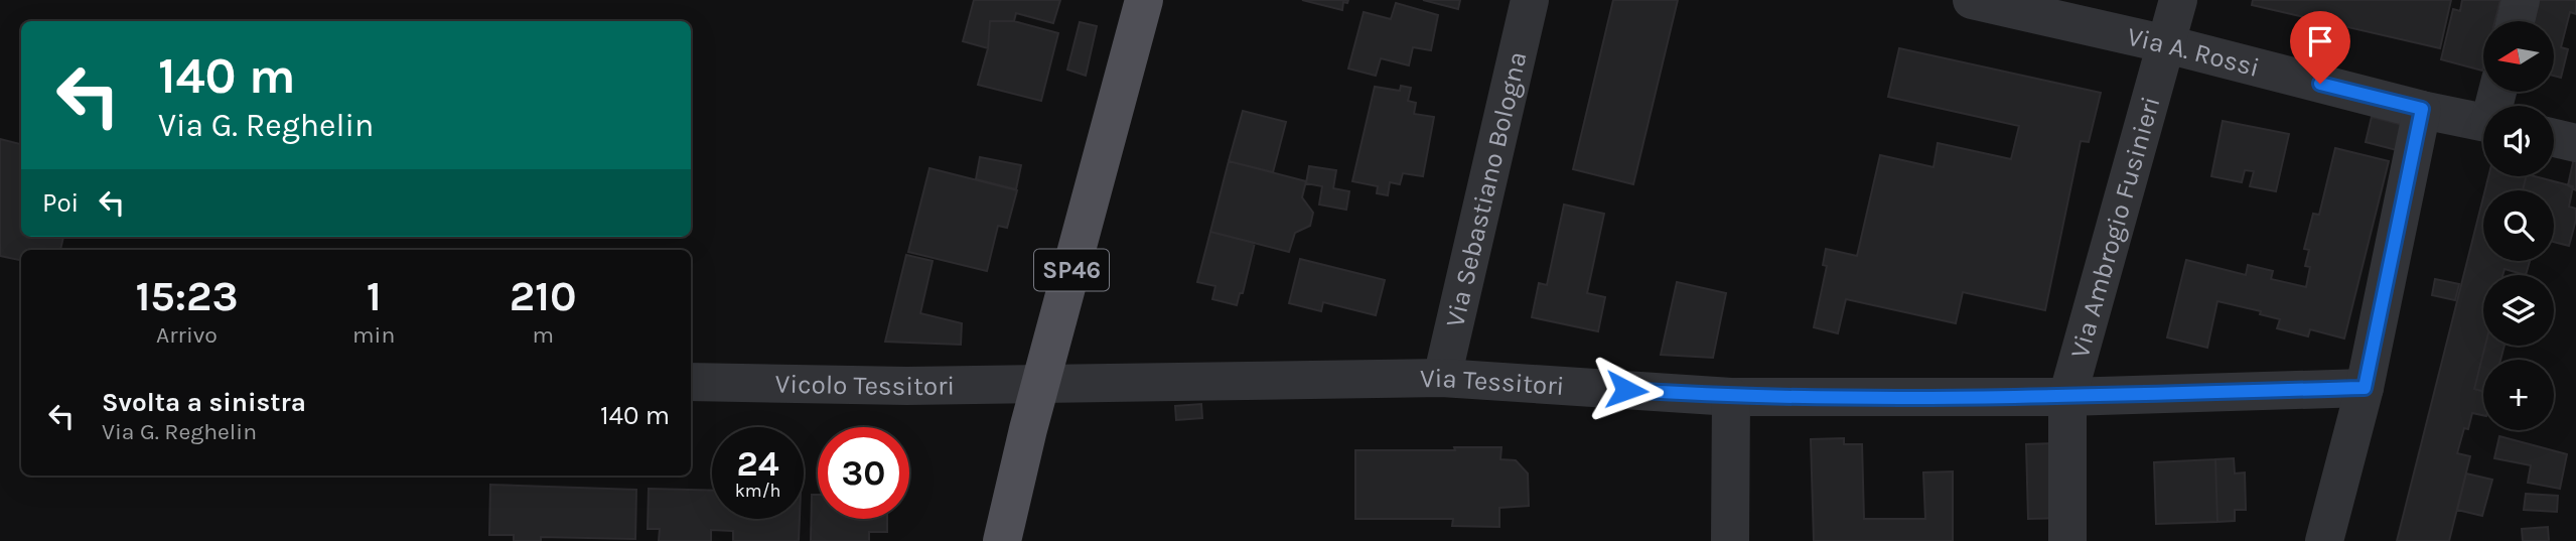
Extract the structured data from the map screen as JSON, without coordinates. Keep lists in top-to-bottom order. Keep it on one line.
{"streets":{"main road":["SP46"],"street":["Via A. Rossi","Via Sebastiano Bologna","Via Ambrogio Fusinieri","Via Tessitori","Vicolo Tessitori"]},"crossings":[["Via A. Rossi","Via Ambrogio Fusinieri"],["Via Sebastiano Bologna","Via Tessitori"],["Via Ambrogio Fusinieri","Via Tessitori"],["SP46","Via Tessitori"],["SP46","Vicolo Tessitori"],["Via Tessitori","Vicolo Tessitori"]],"north":"left","page":{"map_buttons":"+","turn":["140 m","Via G. Reghelin"],"then":"Poi","eta":["15:23","Arrivo","1","min","210","m"],"list":[{"name":"Svolta a sinistra","note":"Via G. Reghelin","value":"140 m"}],"speed":"24 km/h","limit":"30"}}
